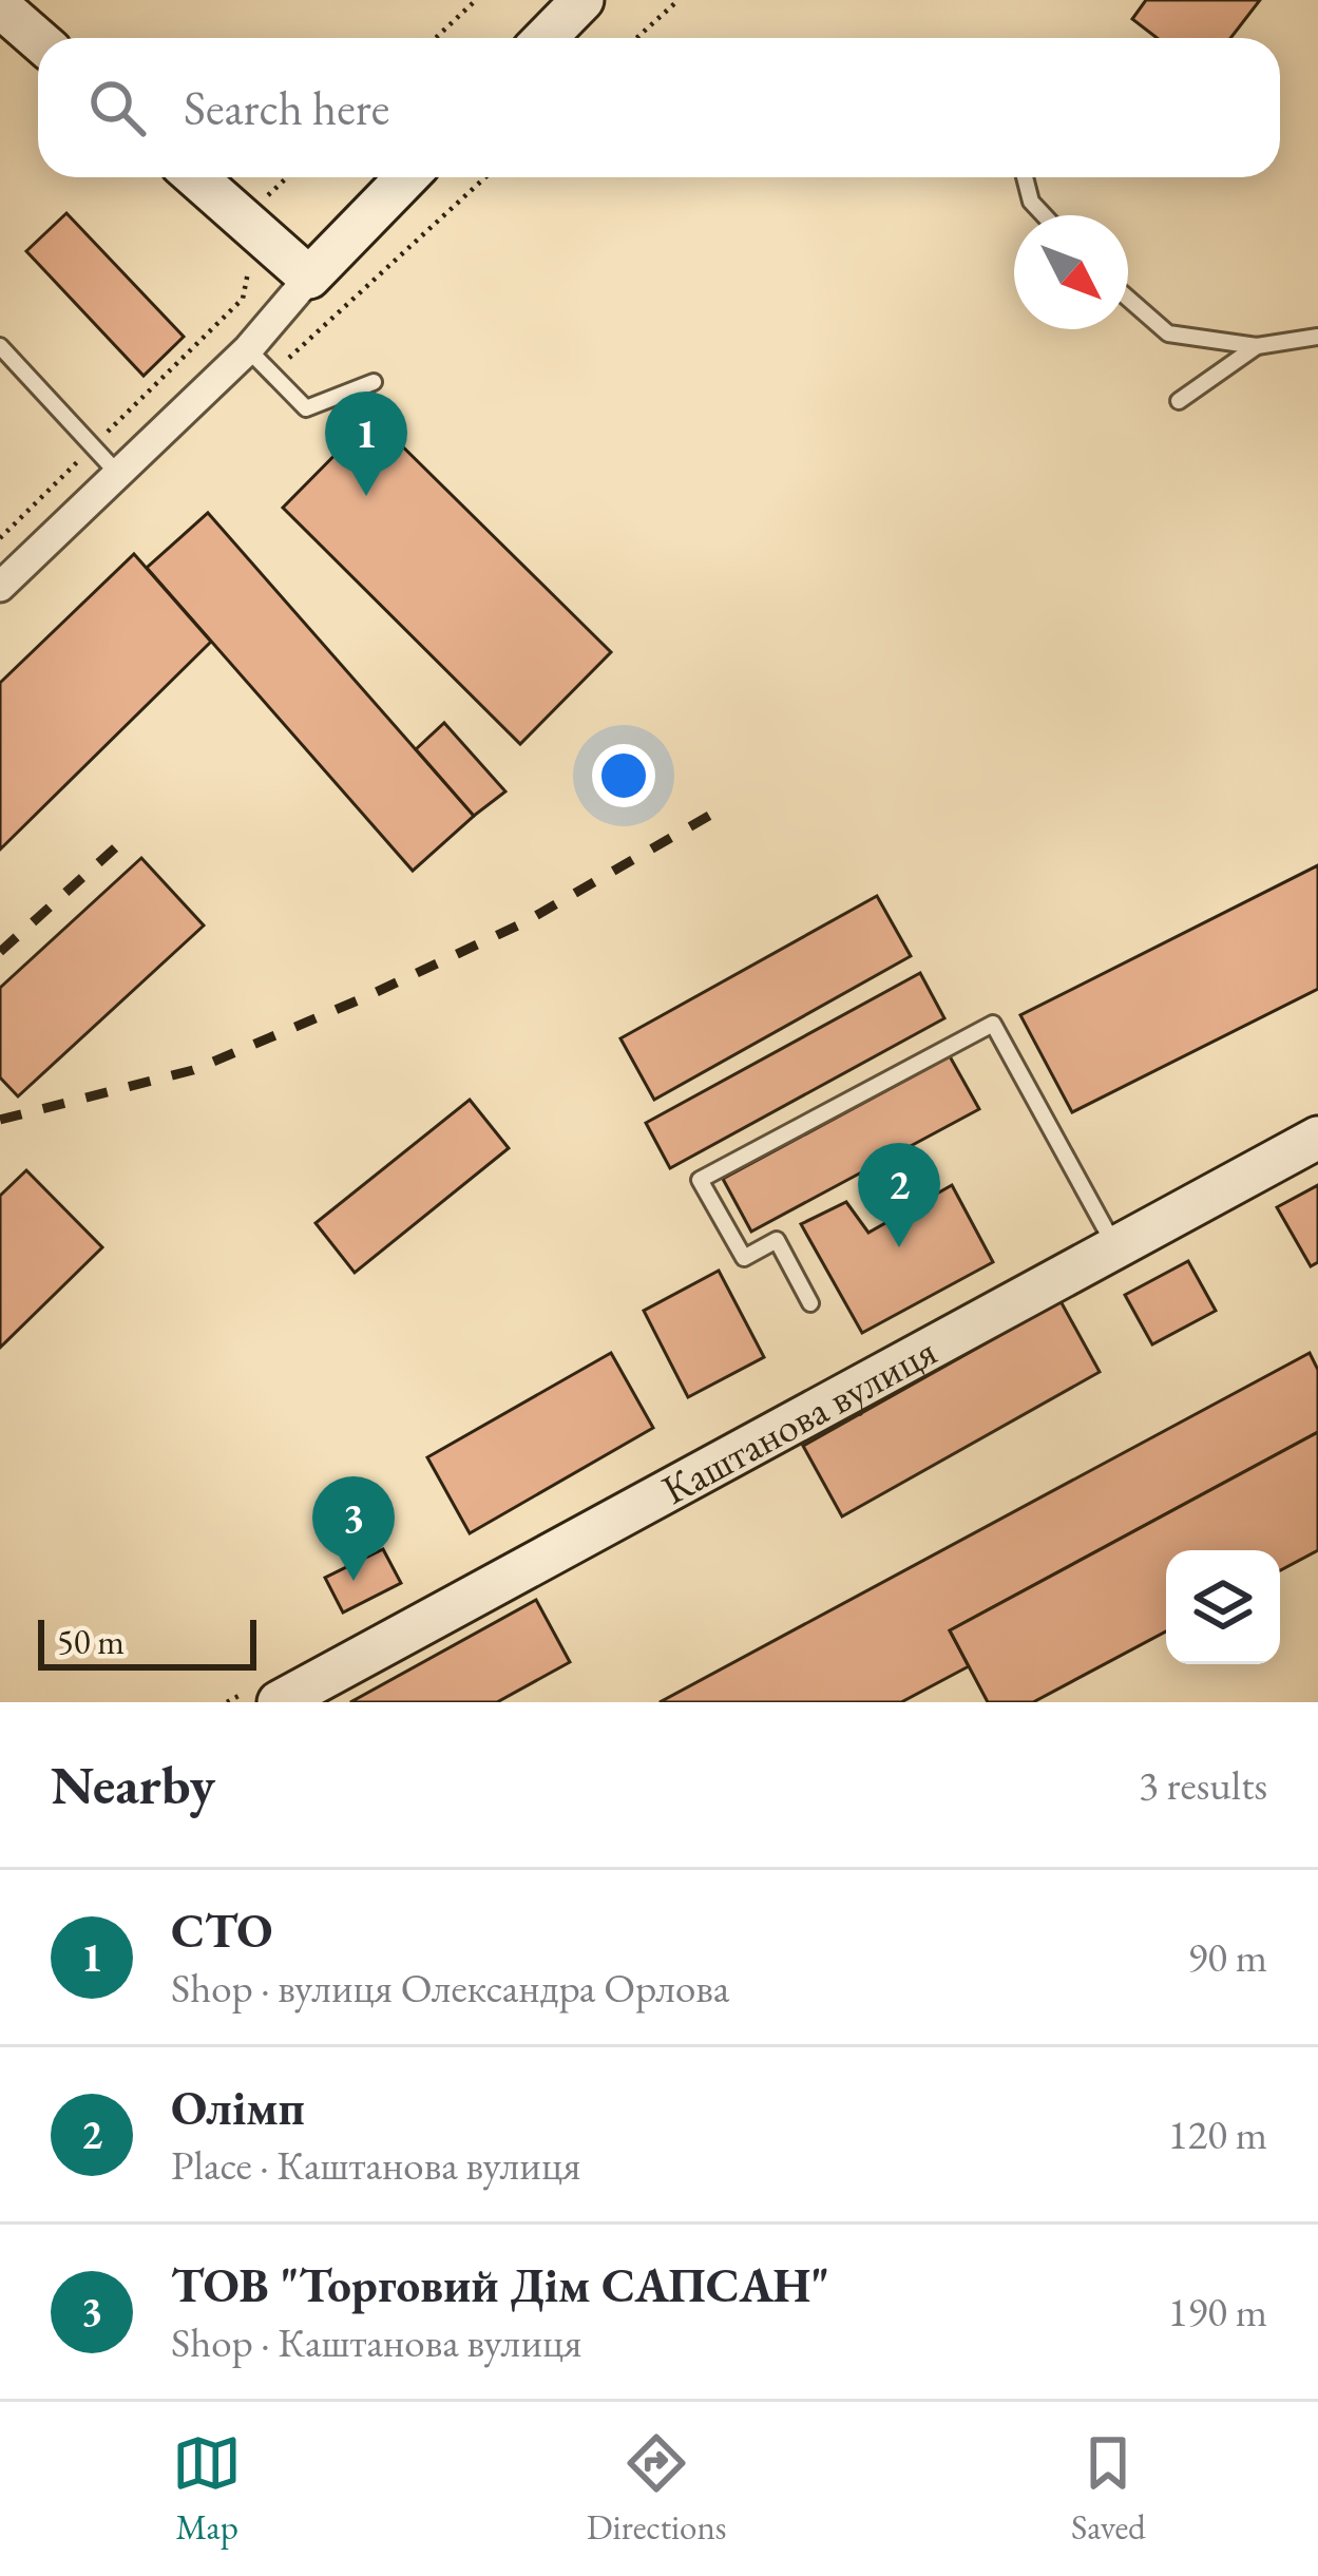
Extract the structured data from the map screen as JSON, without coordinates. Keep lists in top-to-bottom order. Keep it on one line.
{"streets":{"street":["Каштанова вулиця"]},"scale_bar":"50 m","north":"bottom right","page":{"search":"Search here","pins":["1","2","3"],"scale":"50 m","heading":["Nearby","3 results"],"list":[{"mark":"1","name":"СТО","note":"Shop · вулиця Олександра Орлова","value":"90 m"},{"mark":"2","name":"Олімп","note":"Place · Каштанова вулиця","value":"120 m"},{"mark":"3","name":"ТОВ \"Торговий Дім САПСАН\"","note":"Shop · Каштанова вулиця","value":"190 m"}],"nav":["Map","Directions","Saved"]}}
